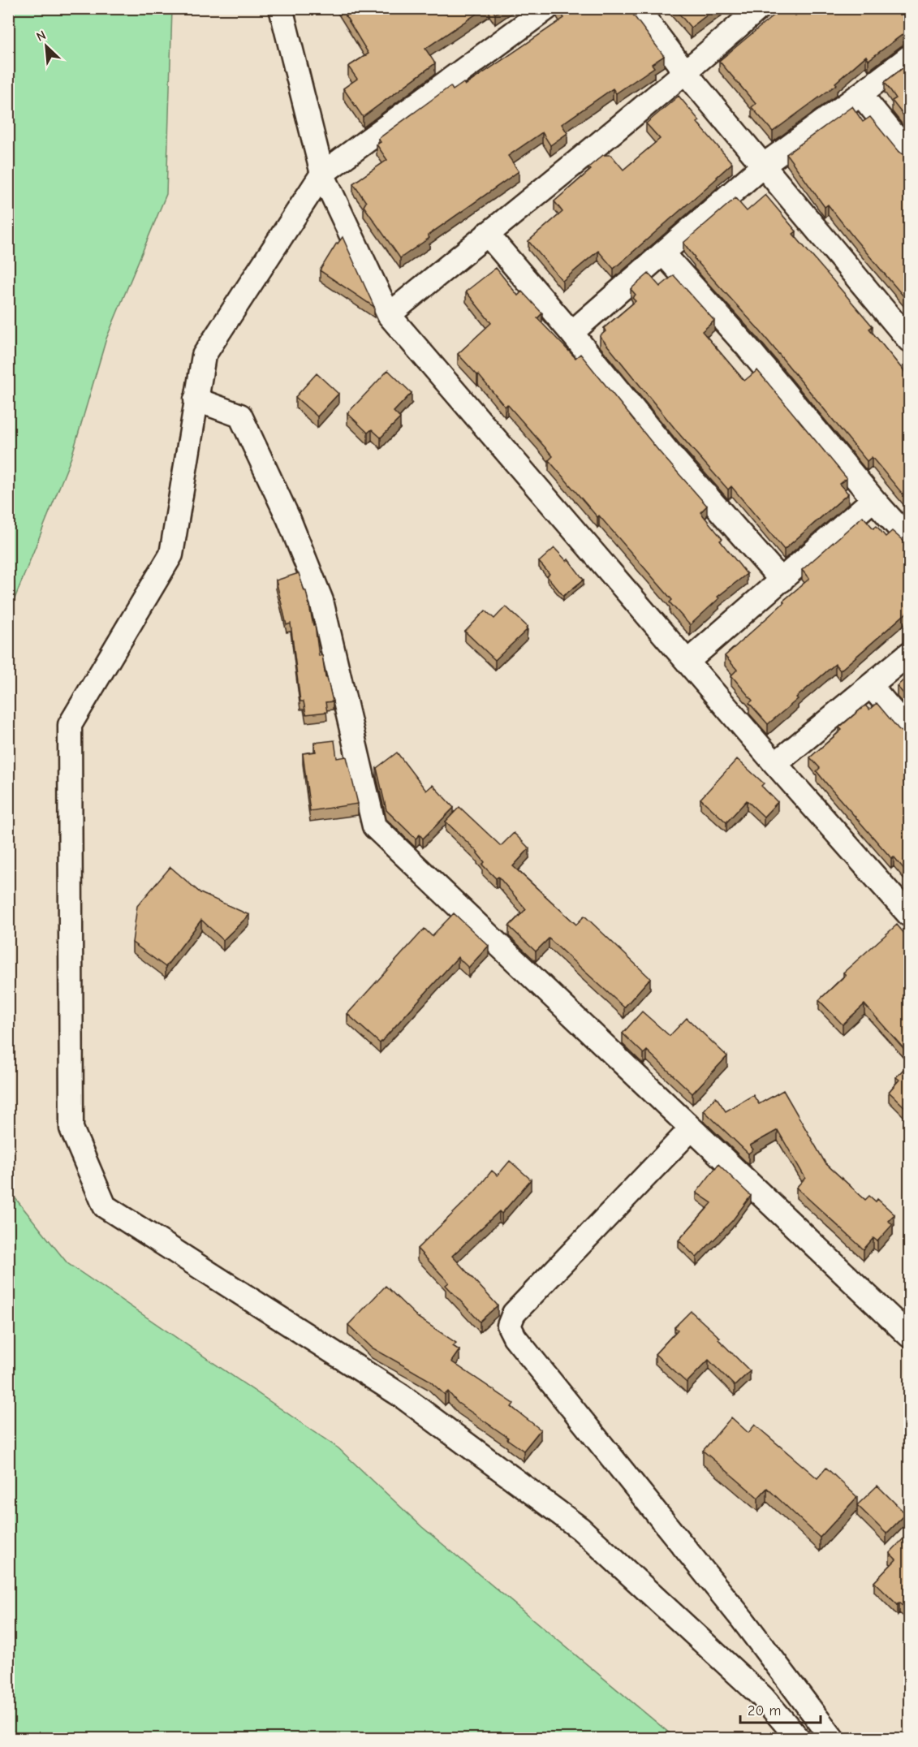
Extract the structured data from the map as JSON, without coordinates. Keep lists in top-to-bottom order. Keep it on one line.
{"scale_bar":"20 m","north":"top left"}
